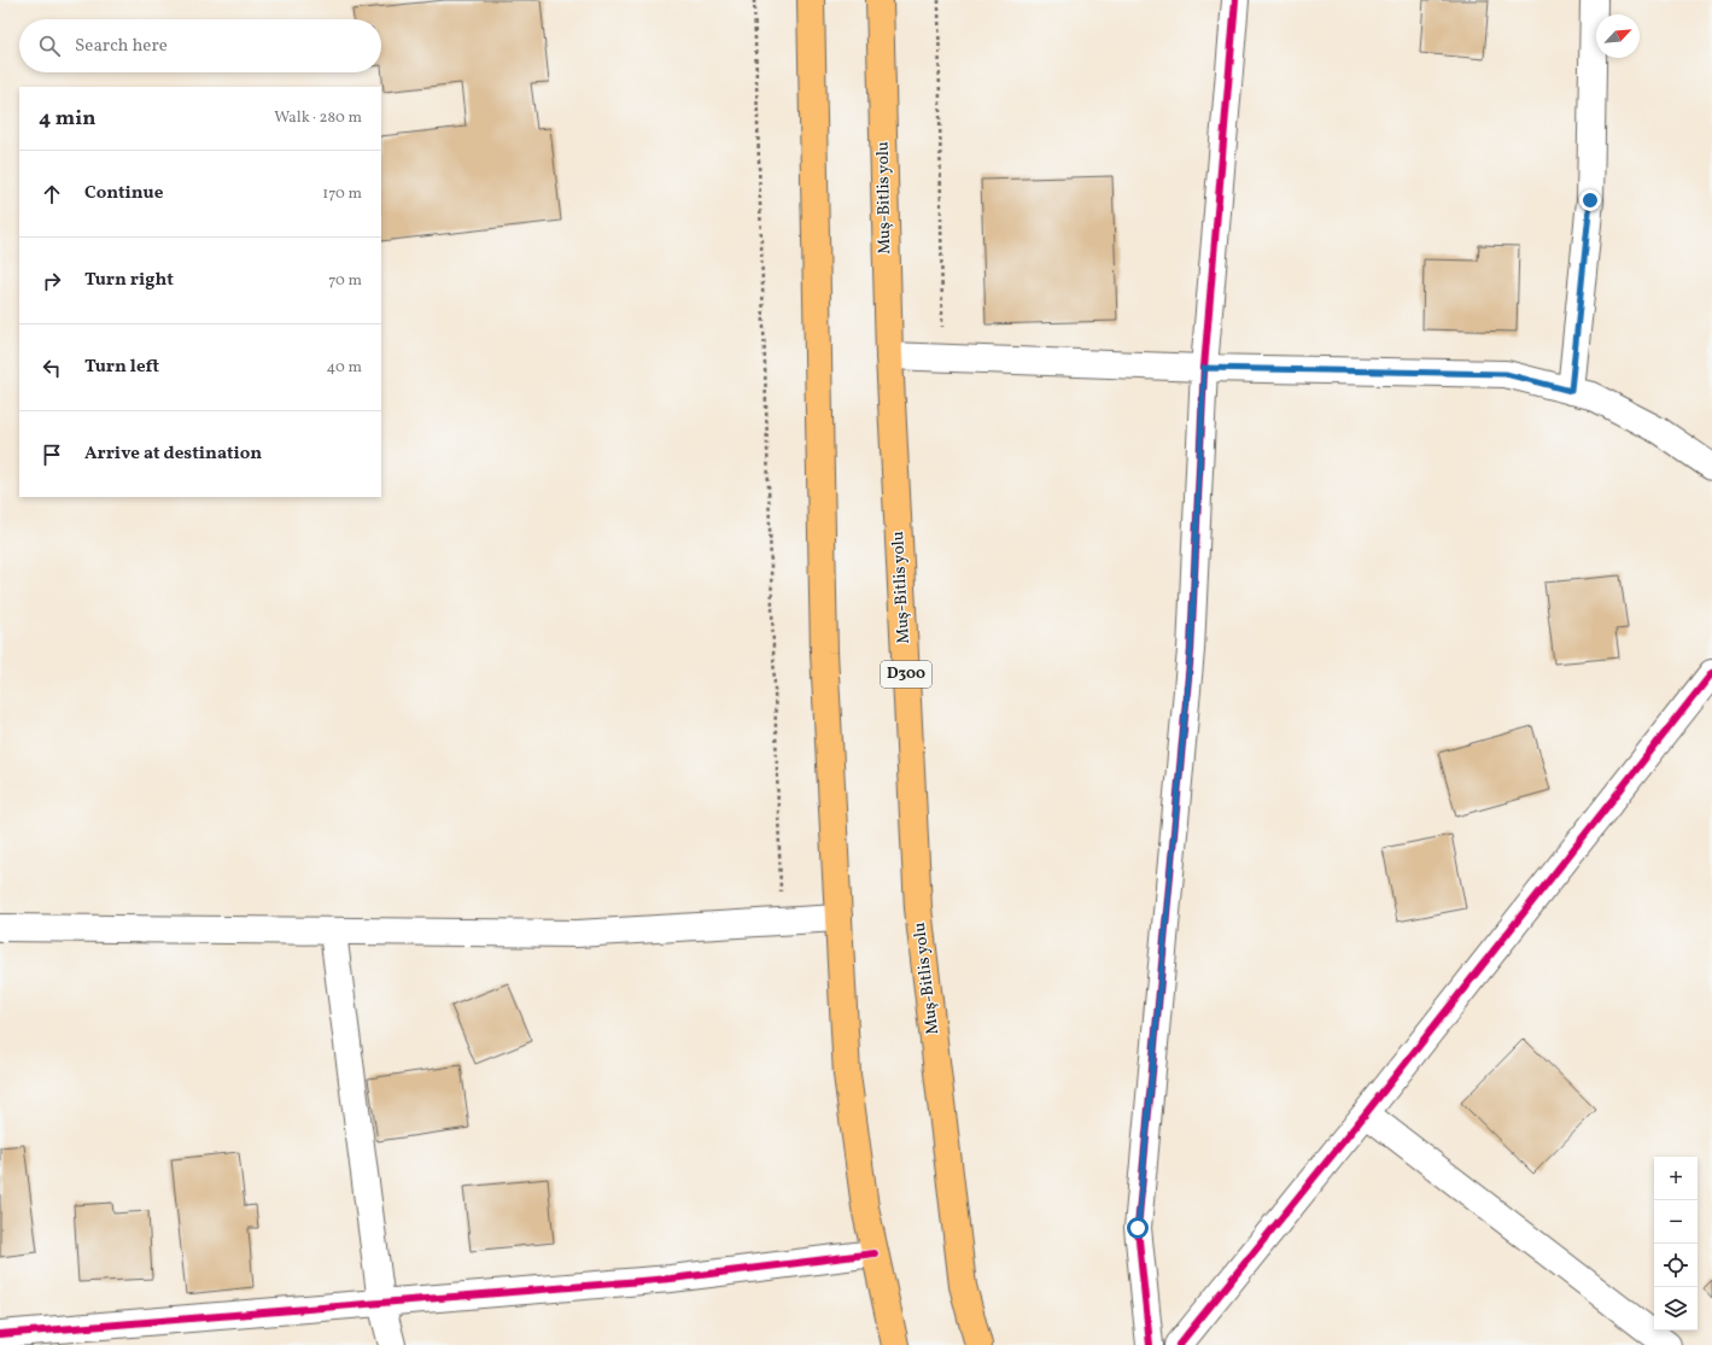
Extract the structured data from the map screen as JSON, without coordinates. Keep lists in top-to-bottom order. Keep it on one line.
{"streets":{"highway":["Muş-Bitlis yolu","D300"]},"north":"top right","page":{"search":"Search here","heading":["4 min","Walk · 280 m"],"list":[["Continue","170 m"],["Turn right","70 m"],["Turn left","40 m"],"Arrive at destination"],"map_buttons":["+","−"]}}
